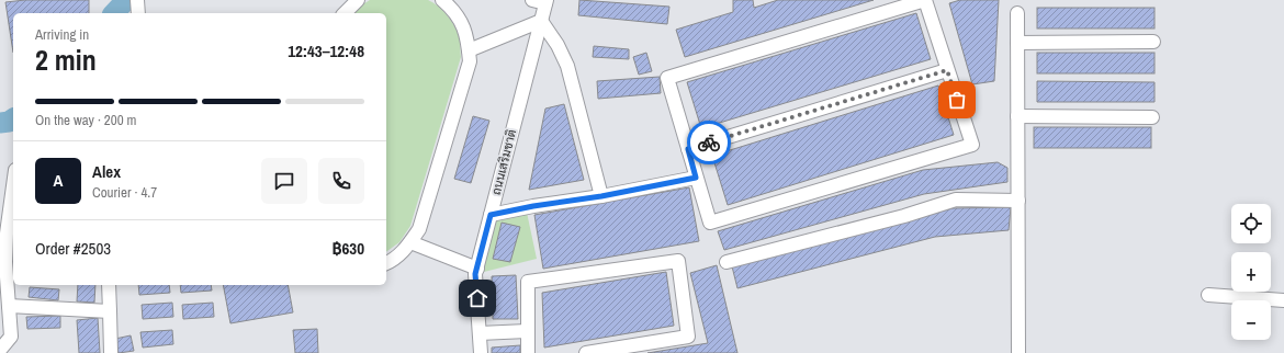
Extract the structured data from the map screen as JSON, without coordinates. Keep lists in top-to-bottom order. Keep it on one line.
{"streets":{"street":["ถนนเสริมชาติ"]},"page":{"heading":["2 min","Arriving in","12:43–12:48"],"panel":["Alex","Courier · 4.7","Order #2503","฿630"],"bar":"On the way · 200 m","round":"A","map_buttons":["+","−"]}}
